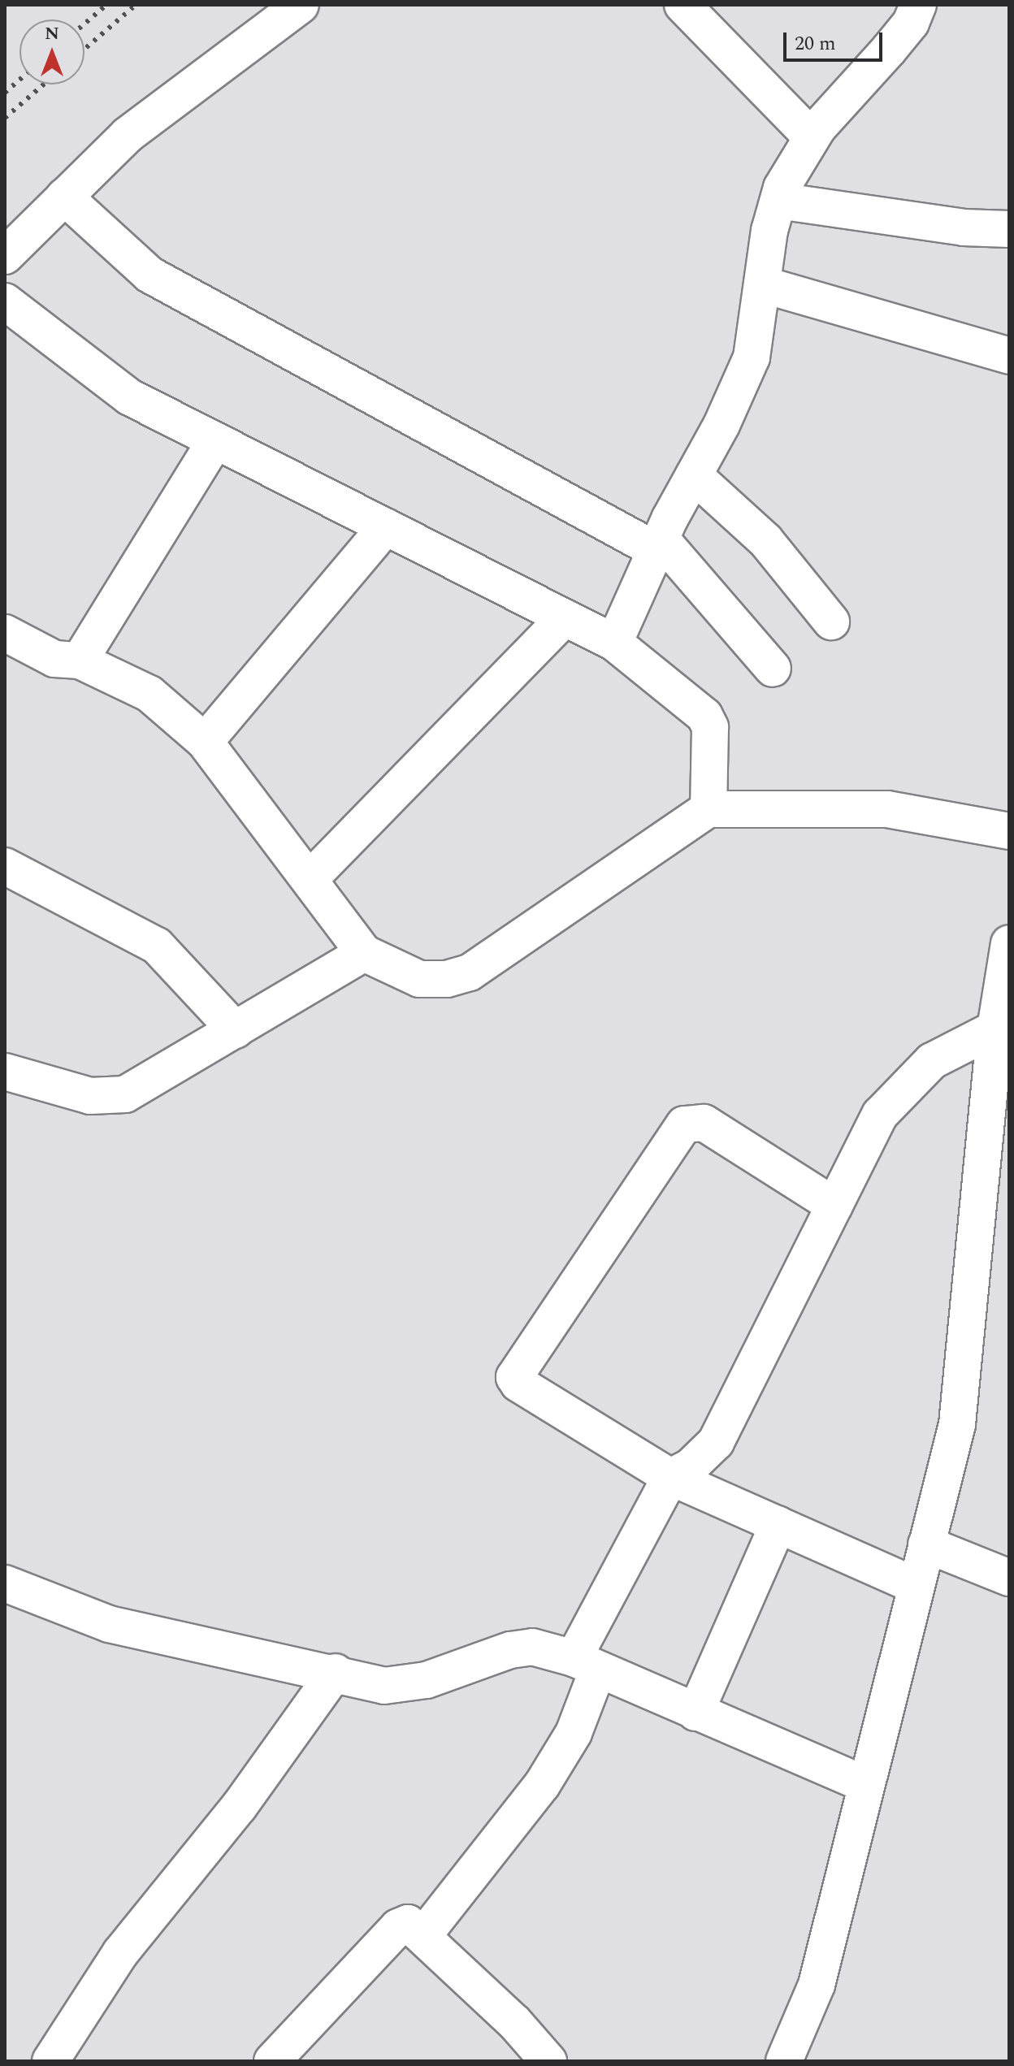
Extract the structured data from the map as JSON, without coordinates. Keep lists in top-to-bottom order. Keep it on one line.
{"scale_bar":"20 m","north":"top"}
